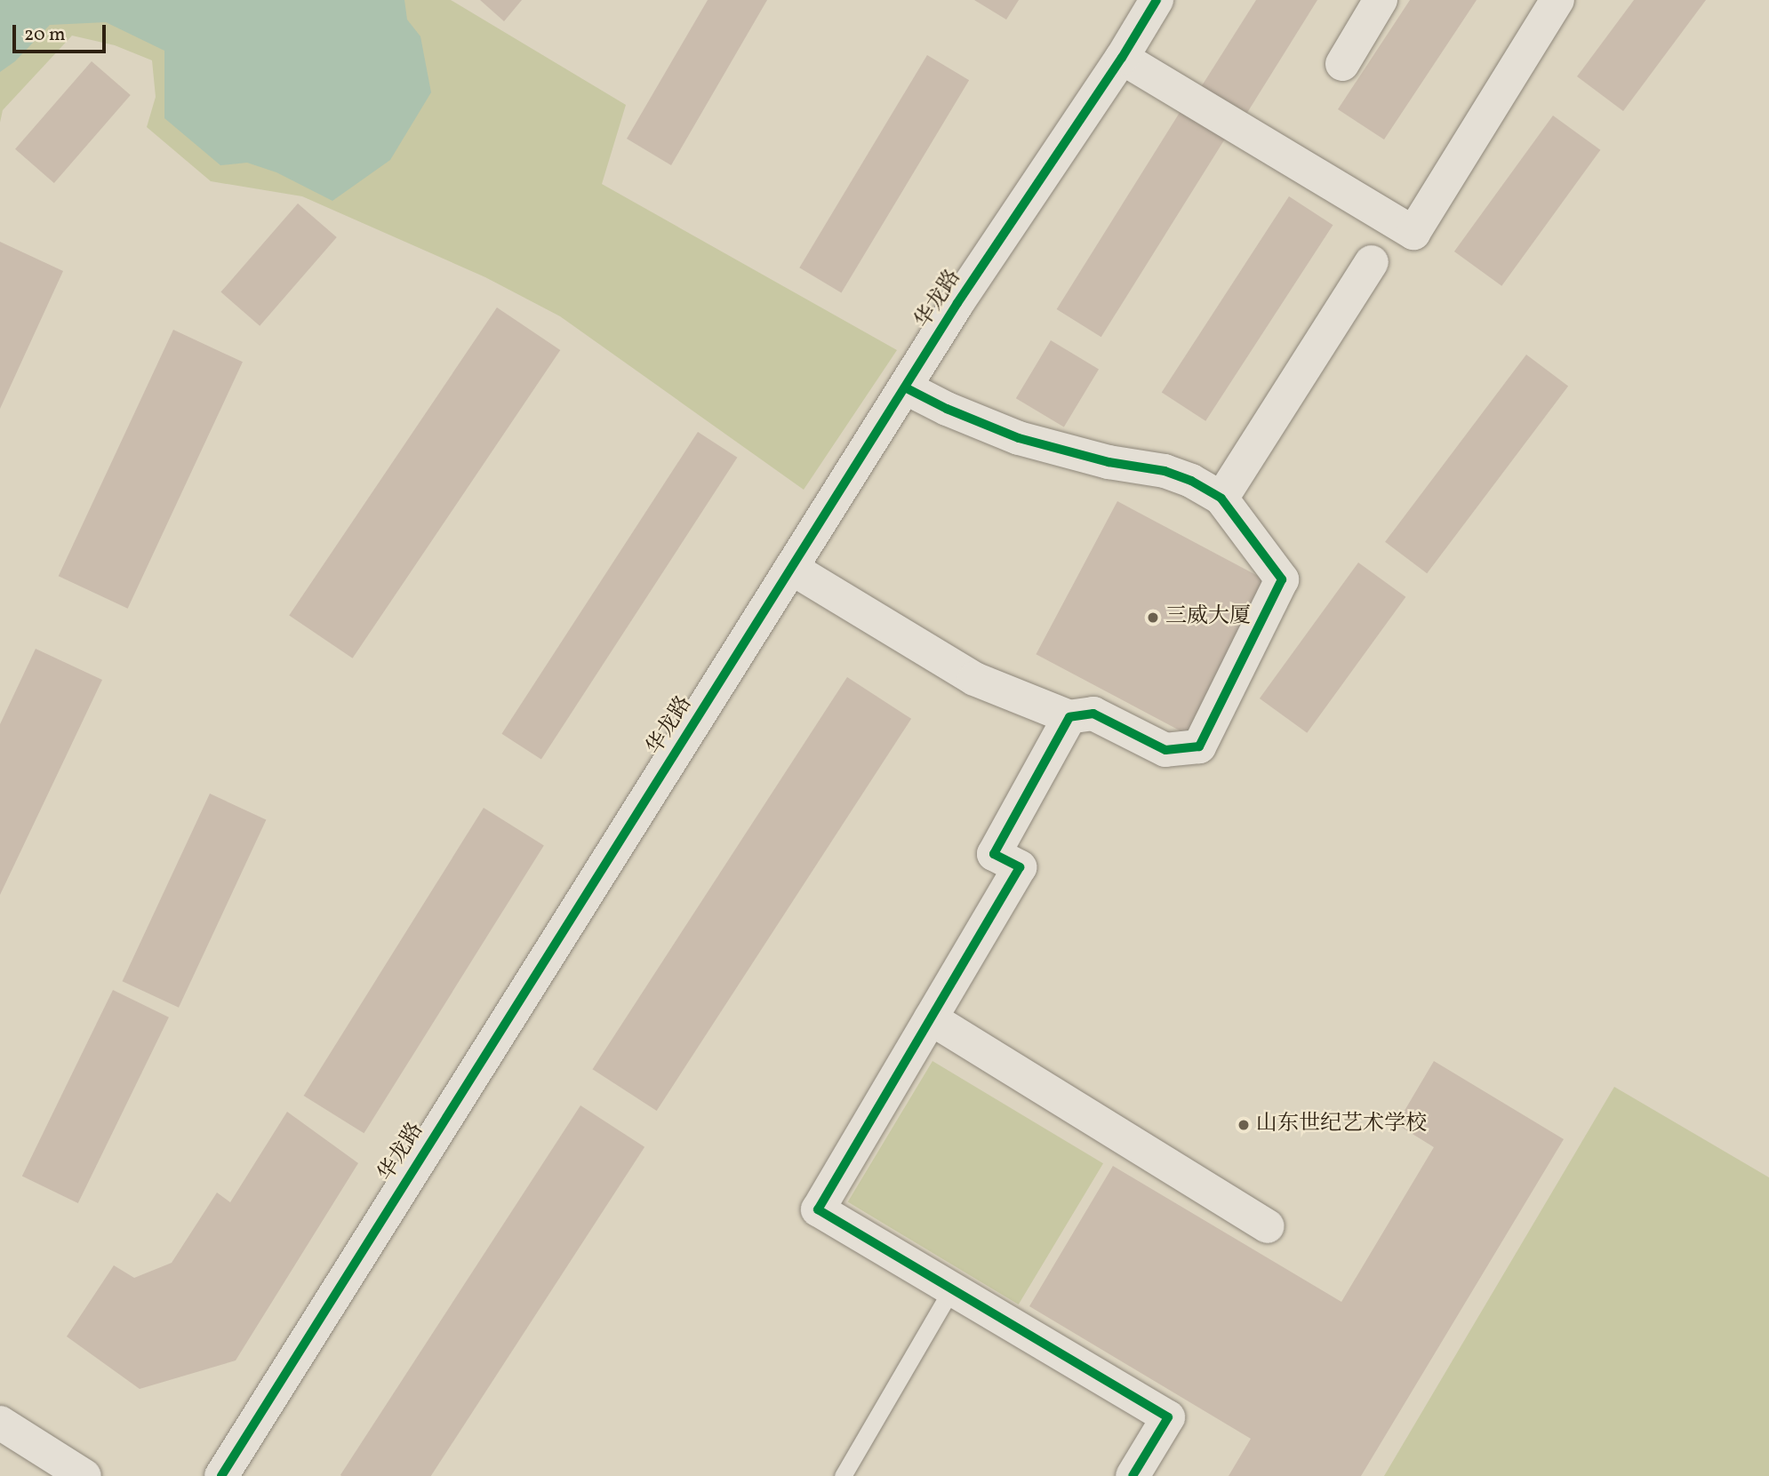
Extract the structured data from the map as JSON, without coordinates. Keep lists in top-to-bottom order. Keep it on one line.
{"streets":{"street":["华龙路"]},"places":["三威大厦","山东世纪艺术学校"],"scale_bar":"20 m"}
